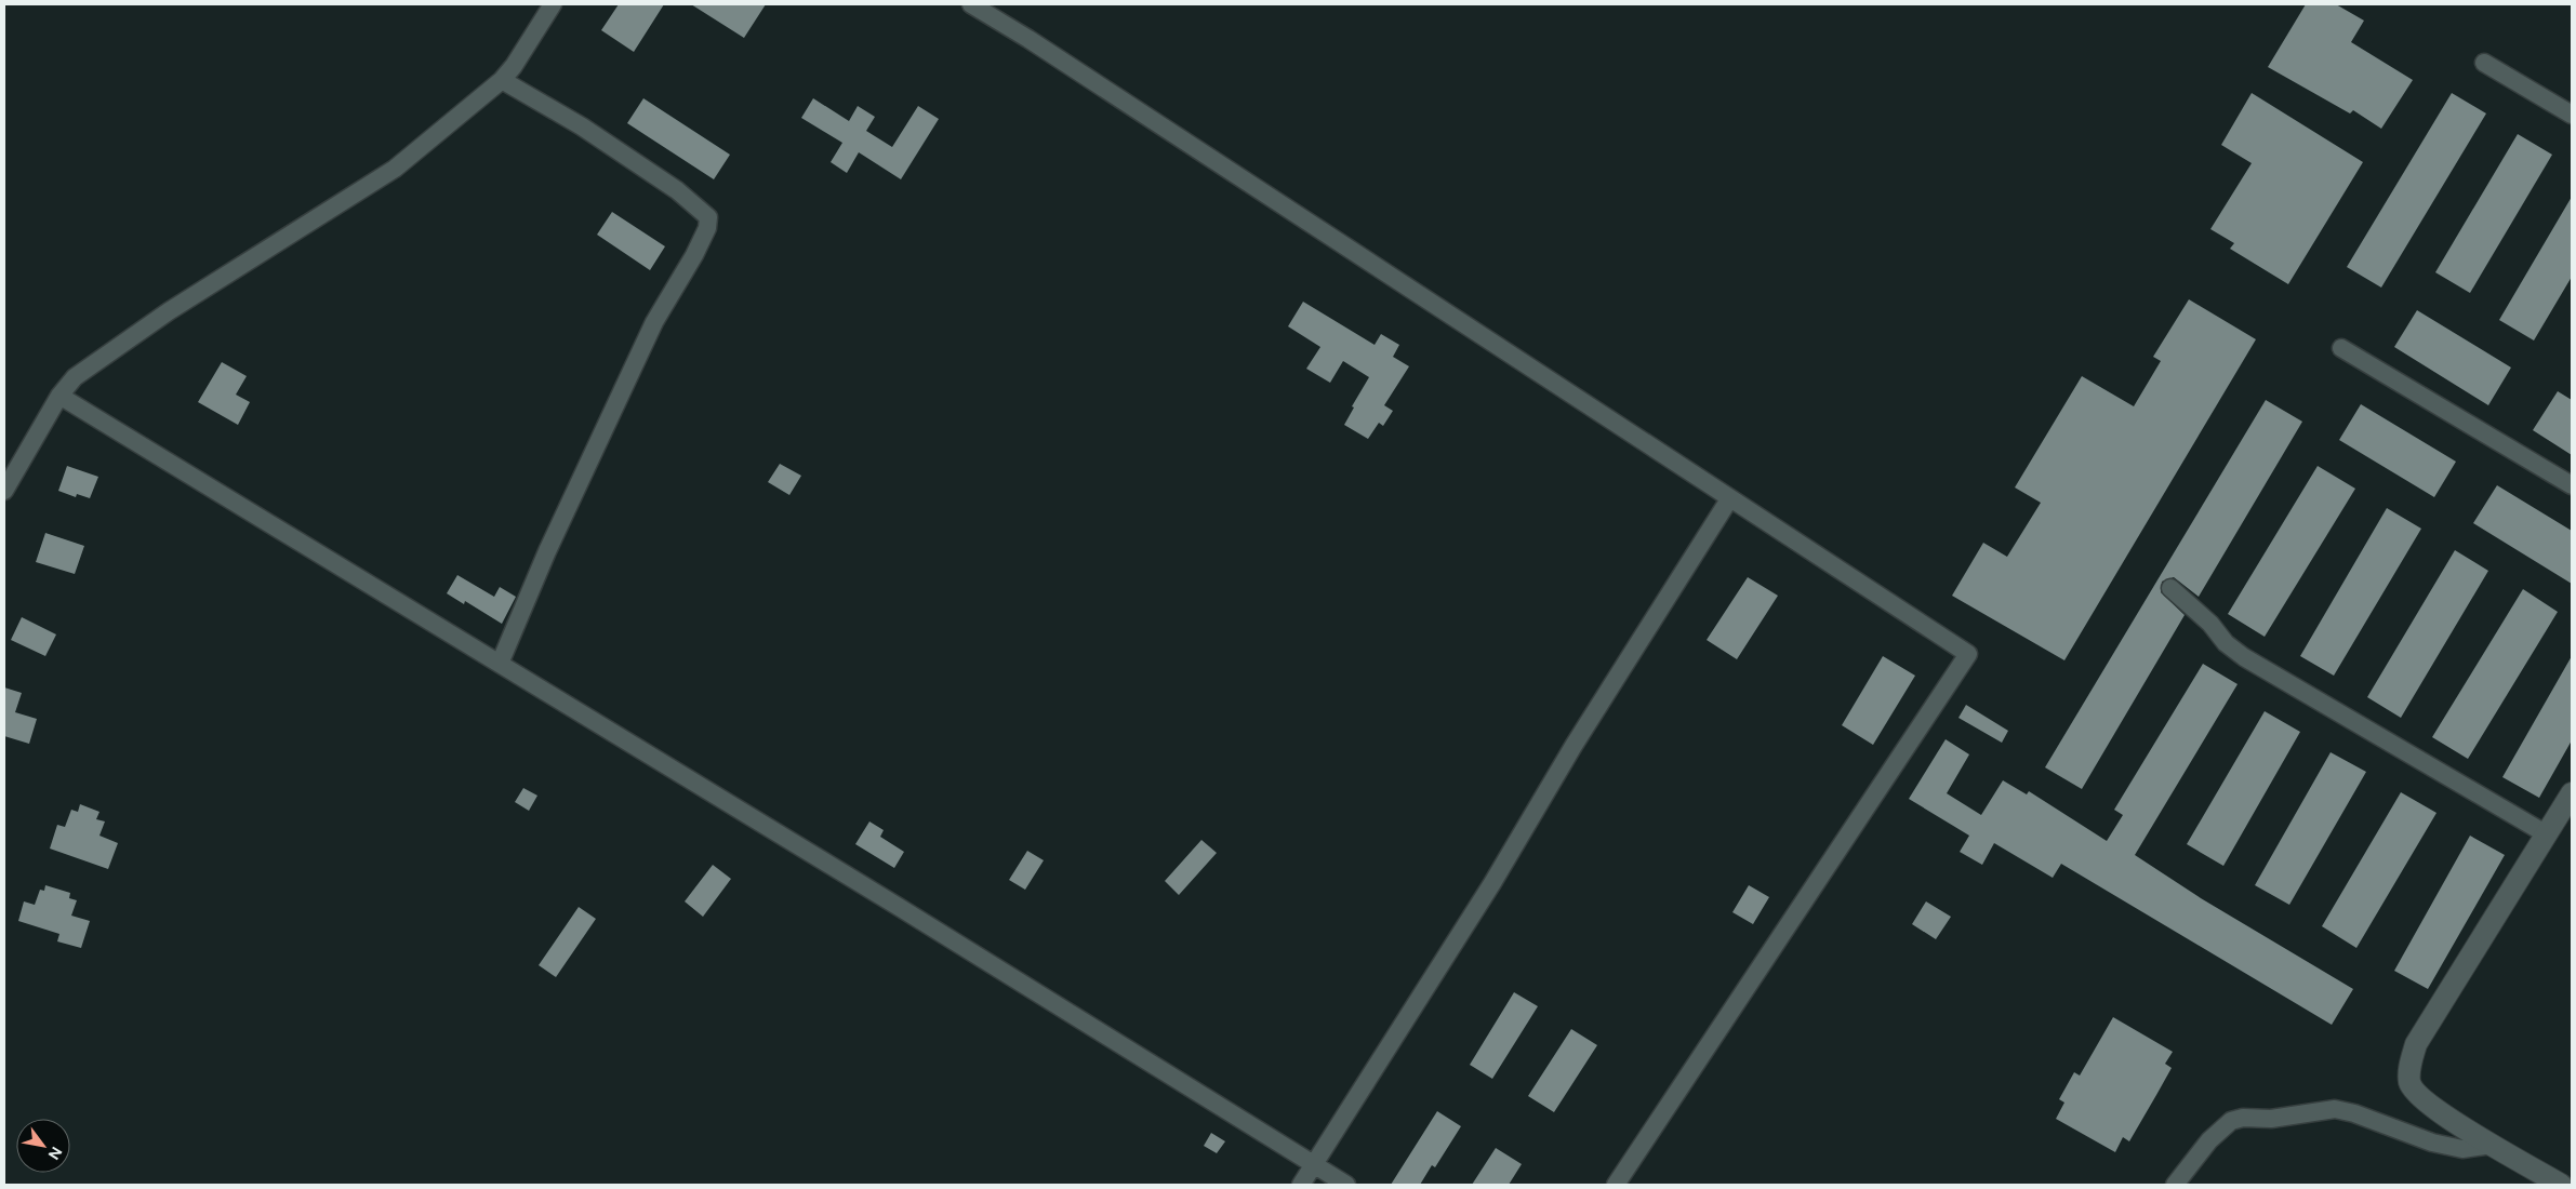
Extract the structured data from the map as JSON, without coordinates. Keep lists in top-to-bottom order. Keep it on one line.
{"north":"bottom right"}
